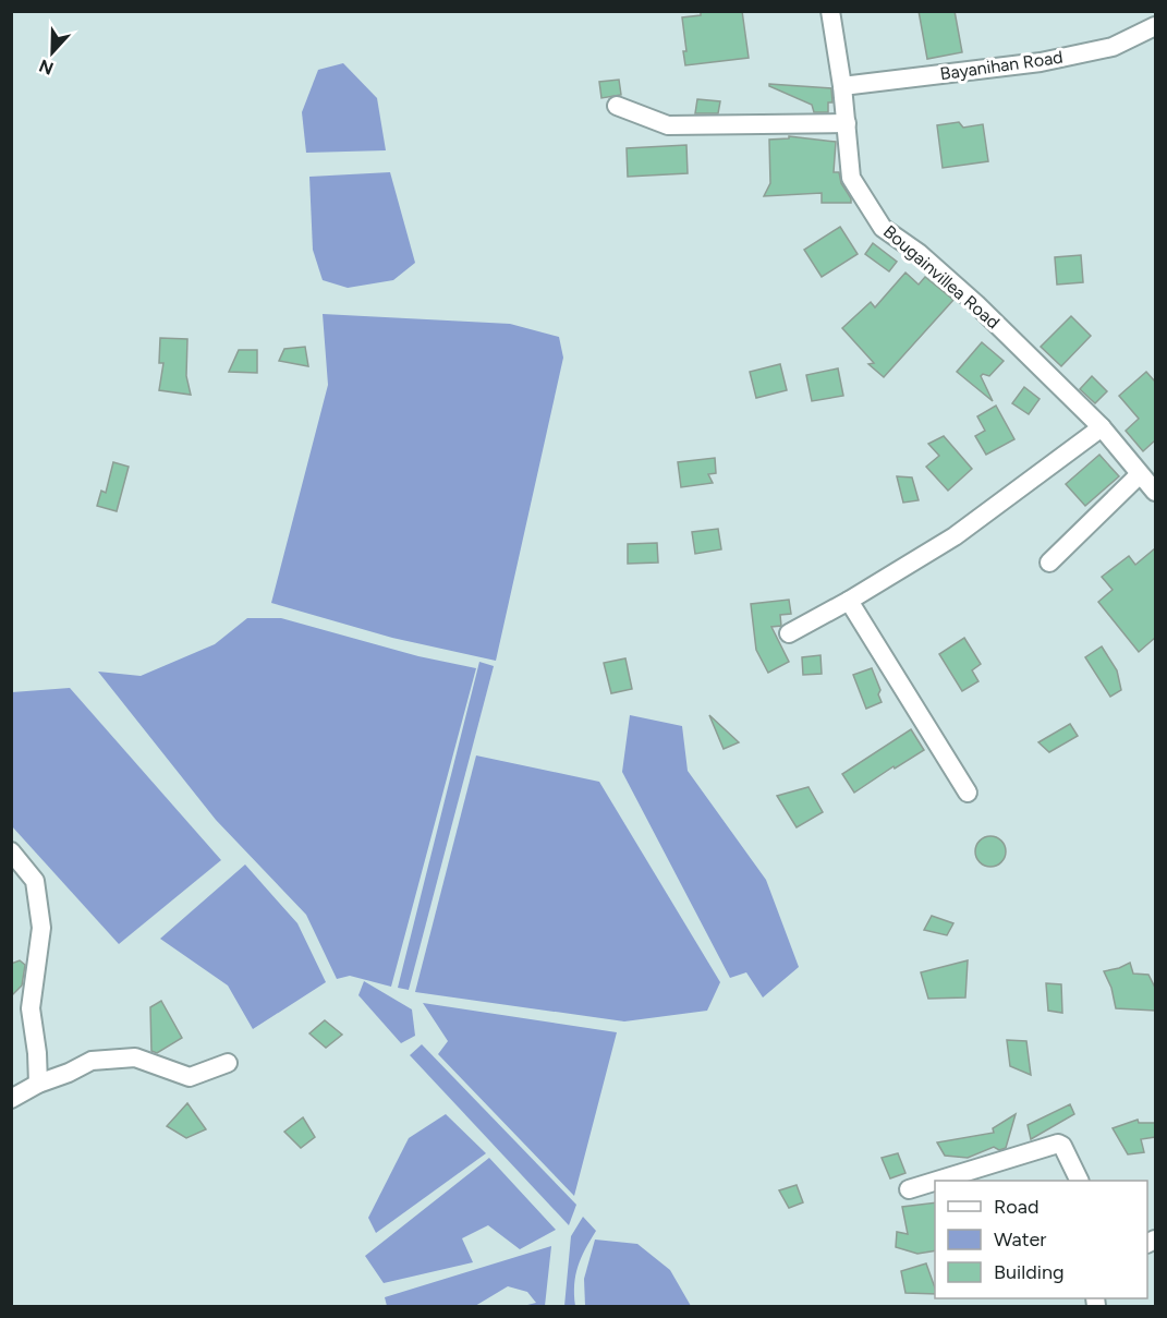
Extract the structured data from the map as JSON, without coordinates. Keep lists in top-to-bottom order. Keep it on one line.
{"streets":{"street":["Bayanihan Road","Bougainvillea Road"]},"crossings":[["Bayanihan Road","Bougainvillea Road"]],"legend":["Road","Water","Building"],"north":"bottom"}
